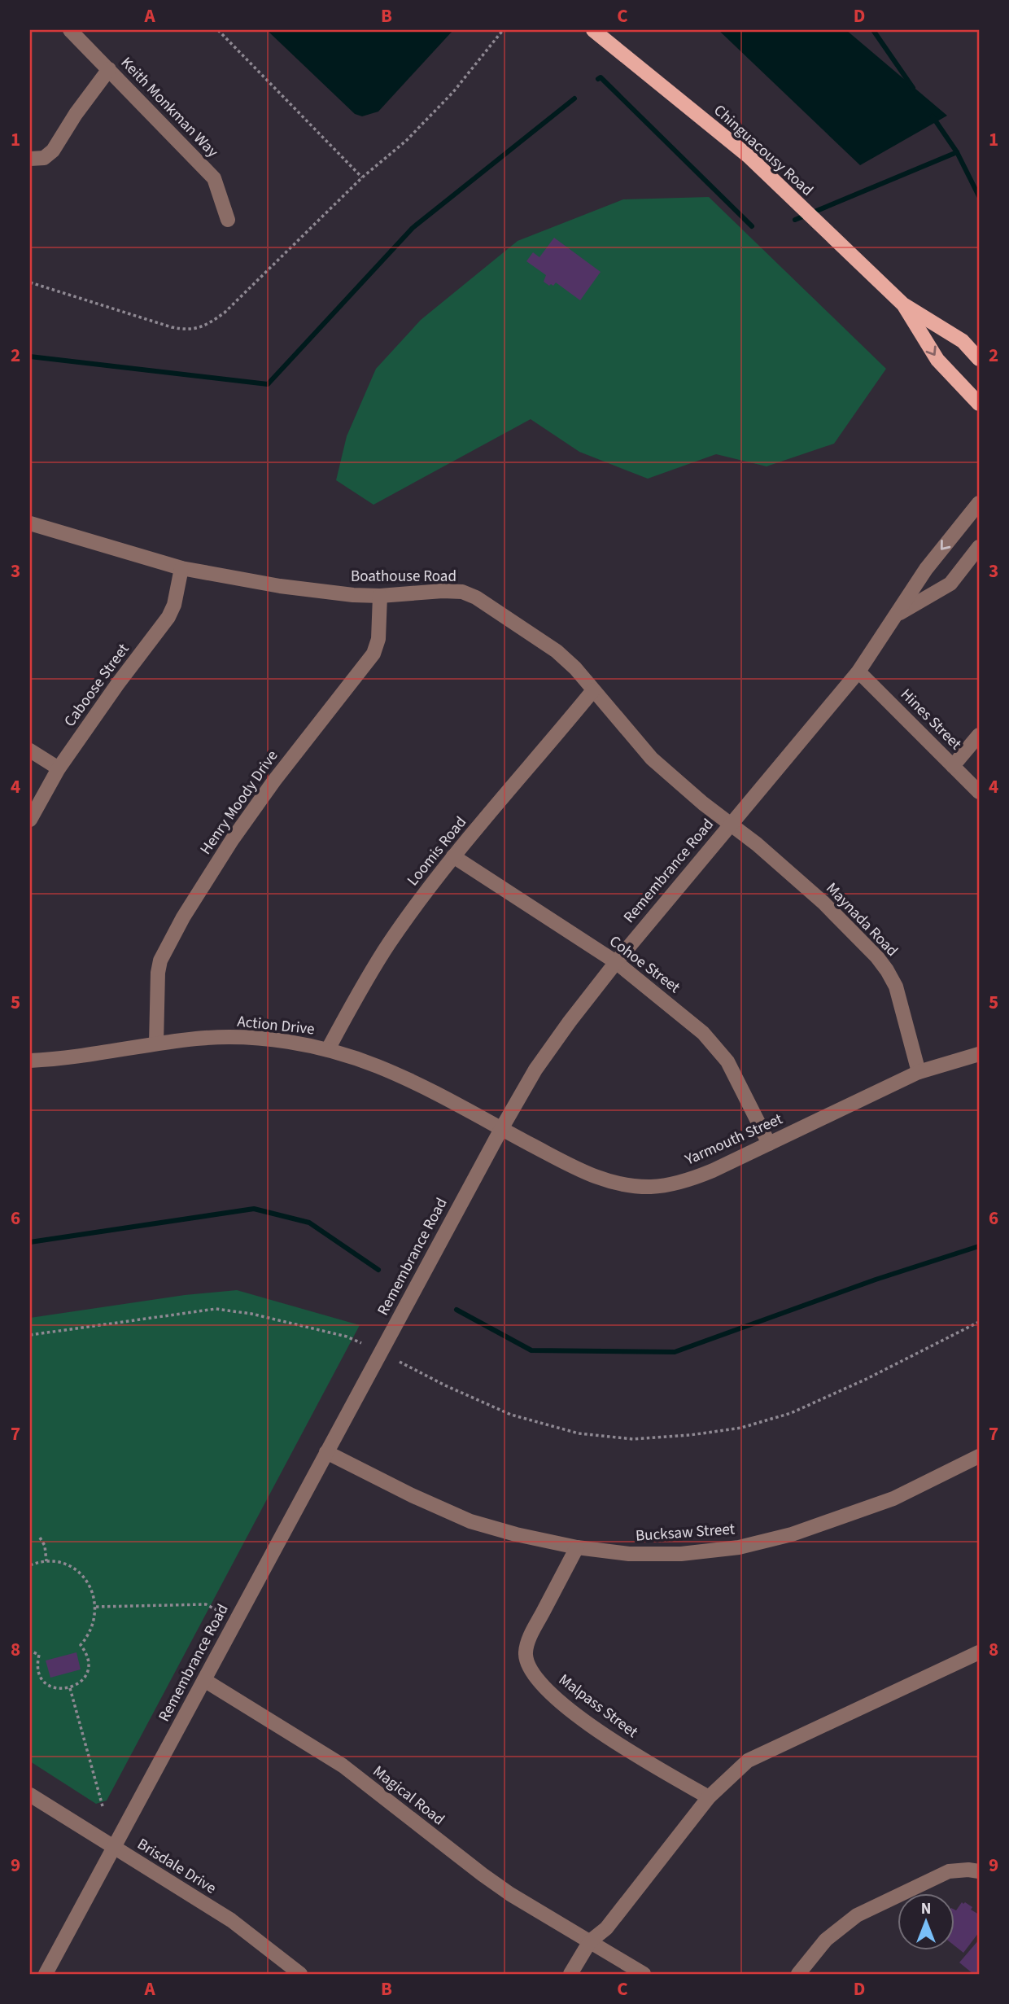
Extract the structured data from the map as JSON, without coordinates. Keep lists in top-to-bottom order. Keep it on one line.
{"streets":{"main road":["Chinguacousy Road"],"street":["Keith Monkman Way","Boathouse Road","Caboose Street","Hines Street","Henry Moody Drive","Loomis Road","Remembrance Road","Maynada Road","Cohoe Street","Action Drive","Yarmouth Street","Bucksaw Street","Malpass Street","Magical Road","Brisdale Drive"]},"crossings":[["Boathouse Road","Caboose Street"],["Boathouse Road","Henry Moody Drive"],["Boathouse Road","Loomis Road"],["Boathouse Road","Remembrance Road"],["Boathouse Road","Maynada Road"],["Hines Street","Remembrance Road"],["Henry Moody Drive","Action Drive"],["Loomis Road","Cohoe Street"],["Loomis Road","Action Drive"],["Remembrance Road","Maynada Road"],["Remembrance Road","Cohoe Street"],["Remembrance Road","Action Drive"],["Remembrance Road","Yarmouth Street"],["Remembrance Road","Bucksaw Street"],["Remembrance Road","Magical Road"],["Remembrance Road","Brisdale Drive"],["Maynada Road","Yarmouth Street"],["Cohoe Street","Yarmouth Street"],["Action Drive","Yarmouth Street"],["Bucksaw Street","Malpass Street"]],"north":"top","grid":{"columns":["A","B","C","D"],"rows":["1","2","3","4","5","6","7","8","9"]}}
